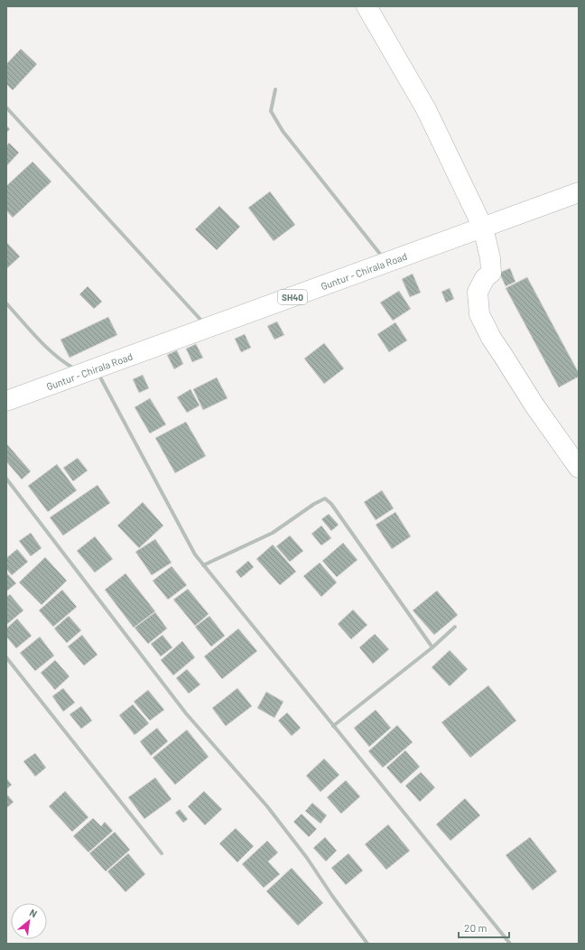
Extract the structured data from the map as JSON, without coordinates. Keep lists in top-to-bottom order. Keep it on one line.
{"streets":{"main road":["Guntur - Chirala Road","SH40"]},"scale_bar":"20 m","north":"top right"}
